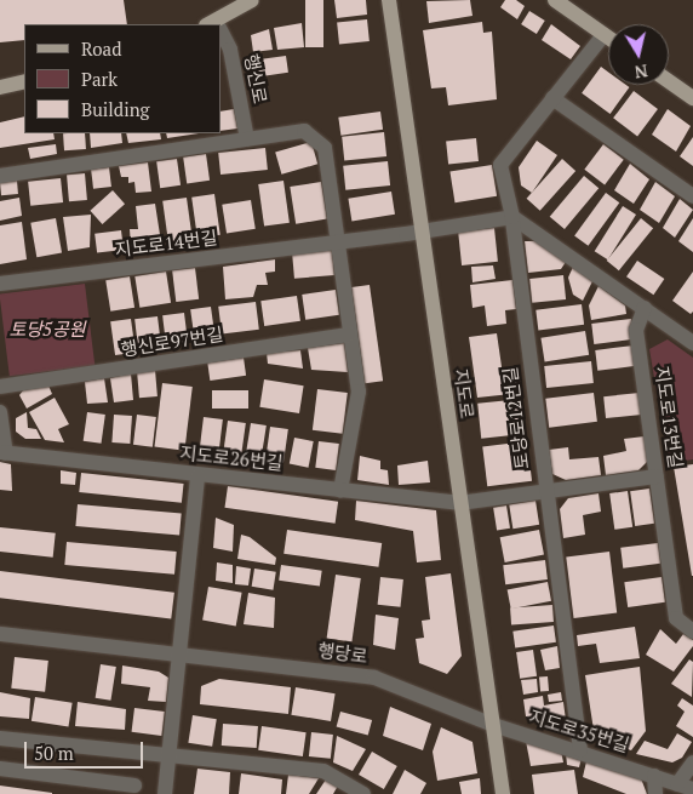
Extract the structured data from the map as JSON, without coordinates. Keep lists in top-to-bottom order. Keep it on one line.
{"streets":{"main road":["행신로","지도로"],"street":["지도로14번길","행신로97번길","지도로13번길","토당로12번길","지도로26번길","행당로","지도로35번길"]},"crossings":[["지도로14번길","지도로"],["지도로","지도로26번길"],["지도로","행당로"],["지도로","지도로35번길"],["지도로13번길","지도로26번길"],["토당로12번길","지도로26번길"],["토당로12번길","지도로35번길"],["행당로","지도로35번길"]],"parks":["토당5공원"],"legend":["Road","Park","Building"],"scale_bar":"50 m","north":"bottom"}
